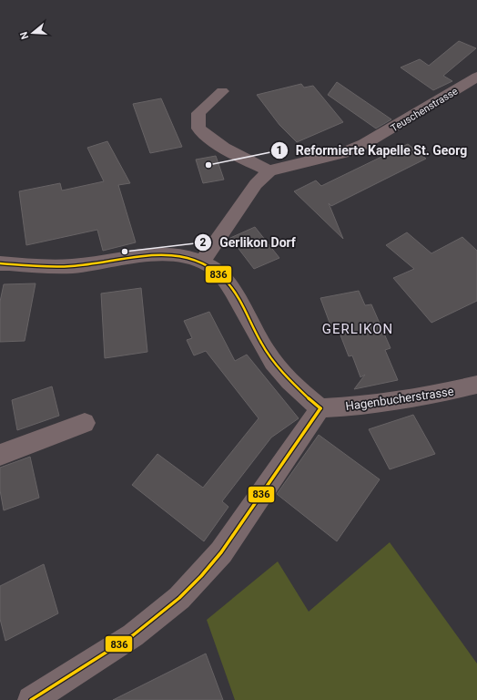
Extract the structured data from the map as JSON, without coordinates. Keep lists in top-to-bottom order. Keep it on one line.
{"streets":{"street":["Teuschenstrasse","Hagenbucherstrasse"]},"districts":["GERLIKON"],"places":["Reformierte Kapelle St. Georg","Gerlikon Dorf"],"lines":["transit line 836"],"north":"left"}
